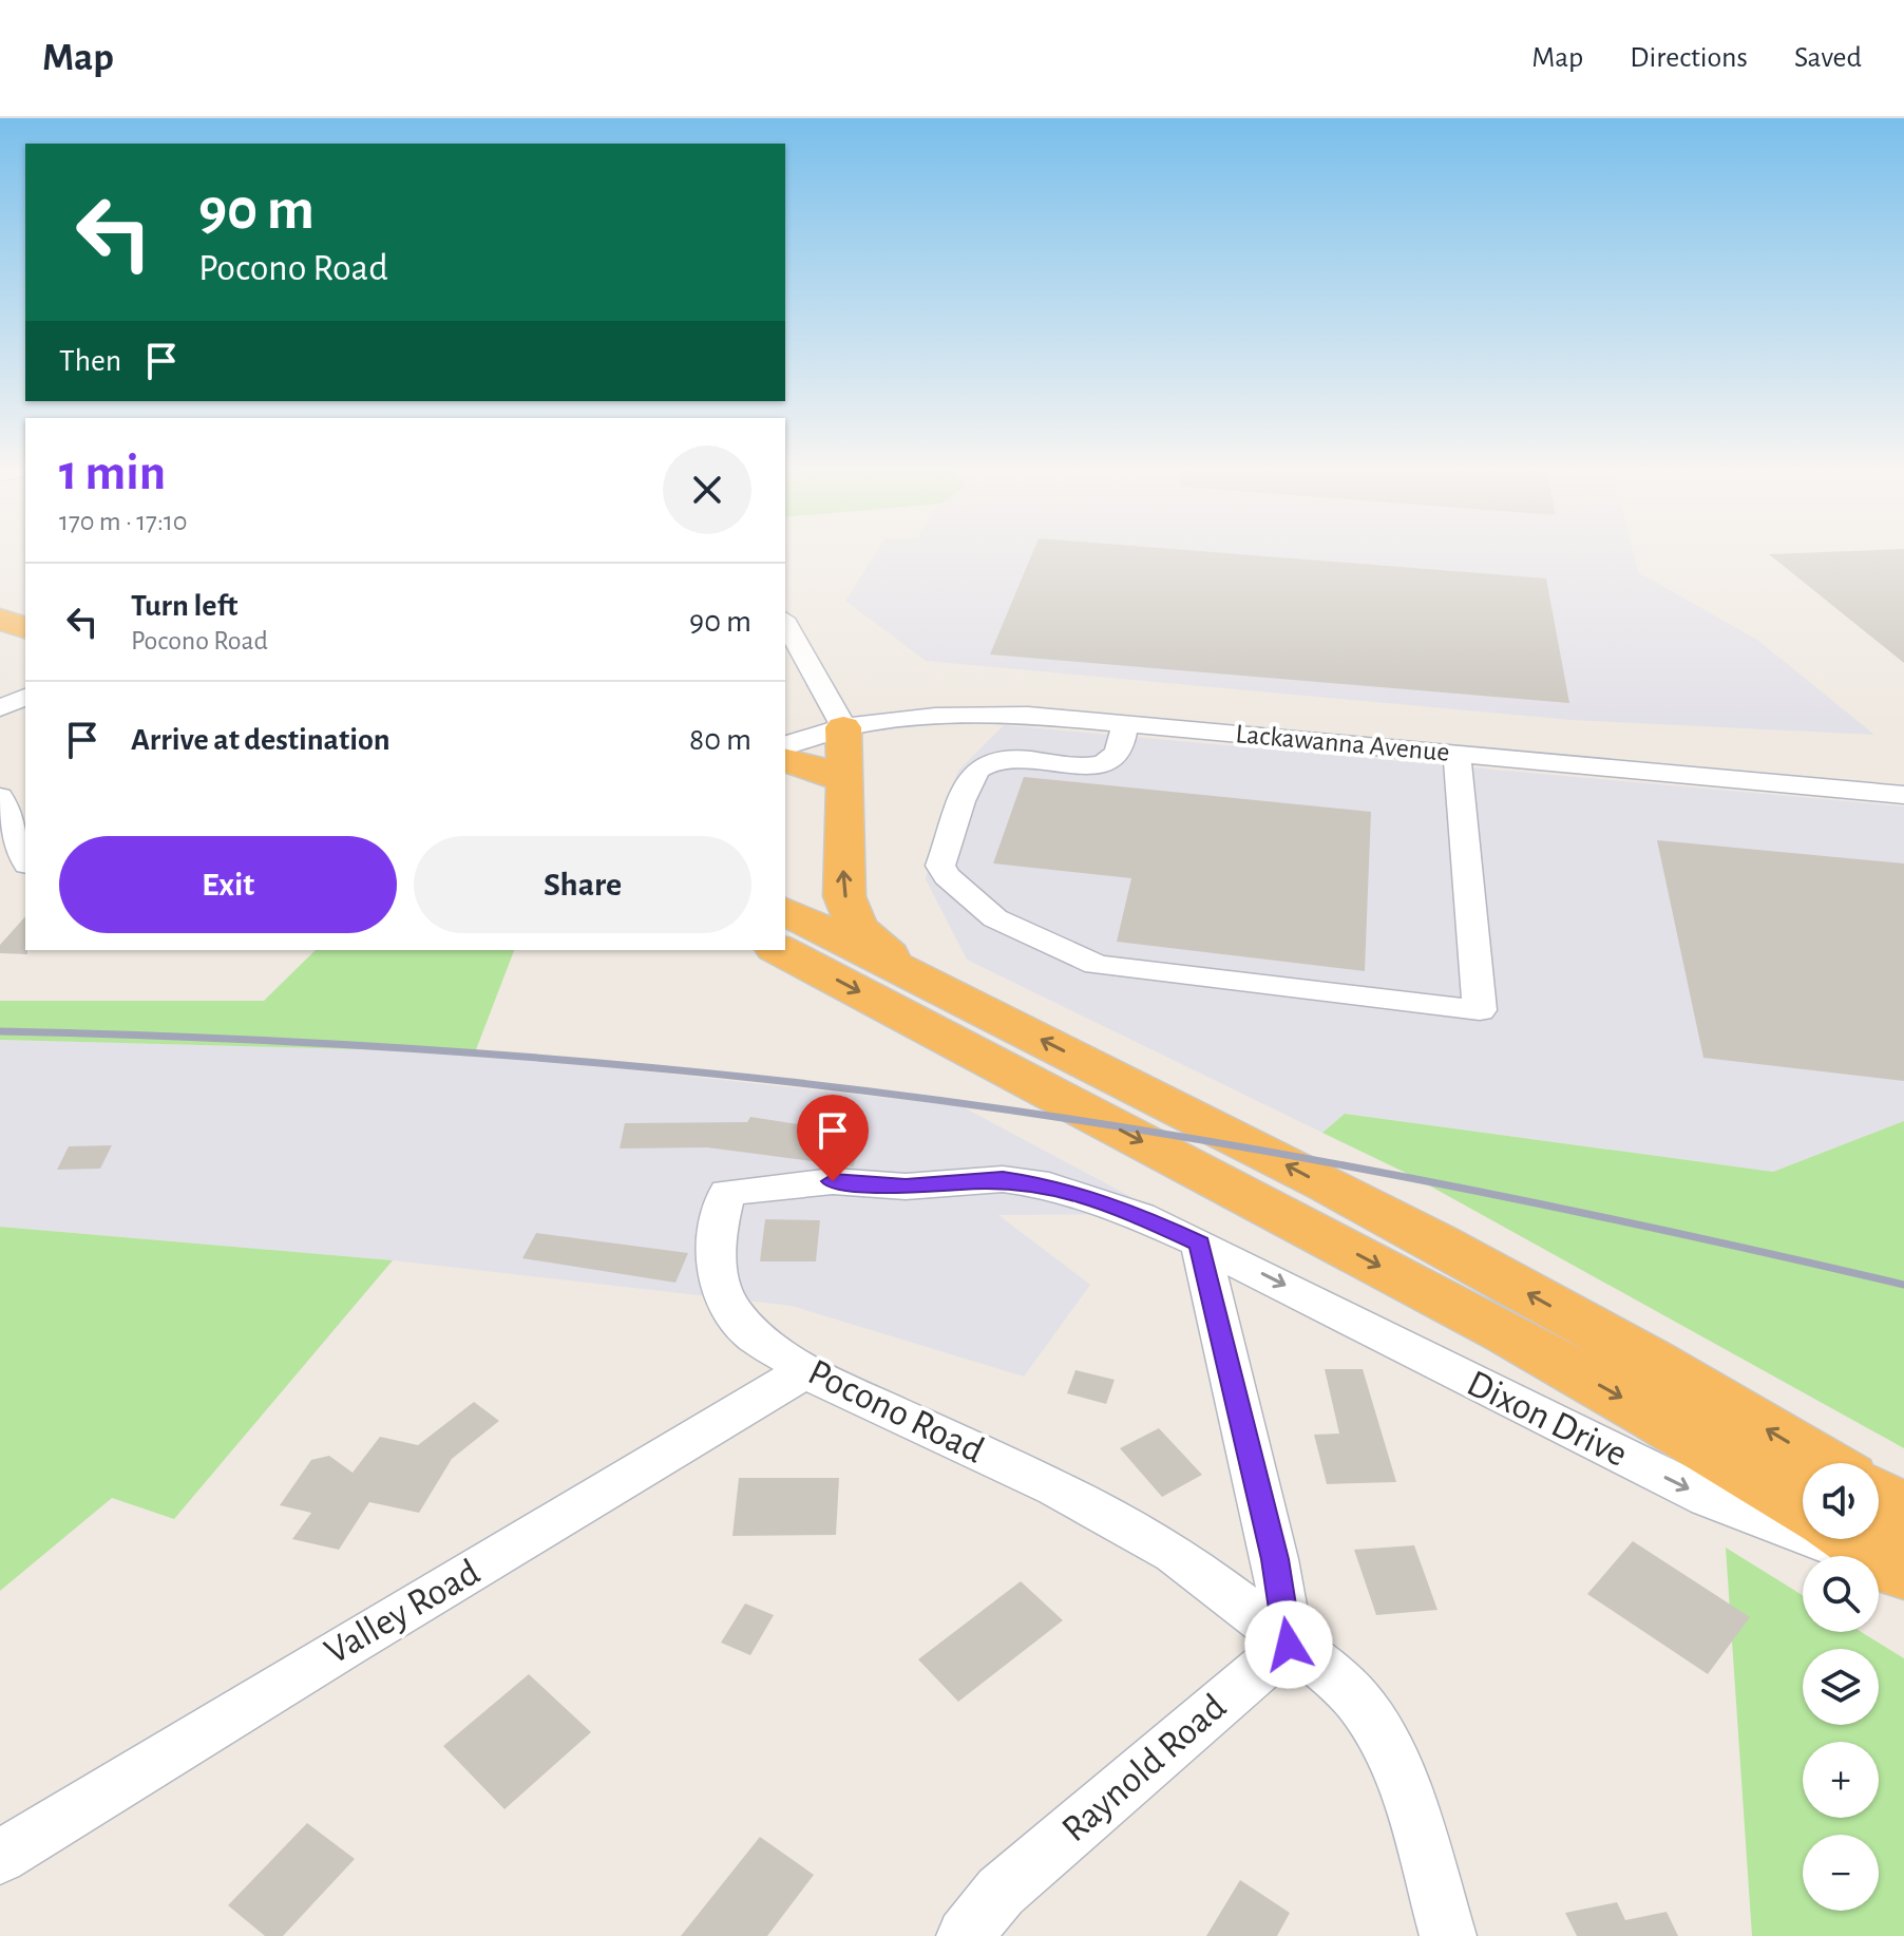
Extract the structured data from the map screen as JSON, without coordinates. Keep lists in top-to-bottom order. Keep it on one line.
{"streets":{"street":["Lackawanna Avenue","Pocono Road","Dixon Drive","Valley Road","Raynold Road"]},"crossings":[["Pocono Road","Dixon Drive"],["Pocono Road","Valley Road"],["Pocono Road","Raynold Road"]],"one_way":["Dixon Drive"],"page":{"header":"Map","nav":["Map","Directions","Saved"],"turn":["90 m","Pocono Road"],"then":"Then","heading":["1 min","170 m · 17:10"],"list":[{"name":"Turn left","note":"Pocono Road","value":"90 m"},{"name":"Arrive at destination","value":"80 m"}],"buttons":["Exit","Share"],"map_buttons":["+","−"]}}
